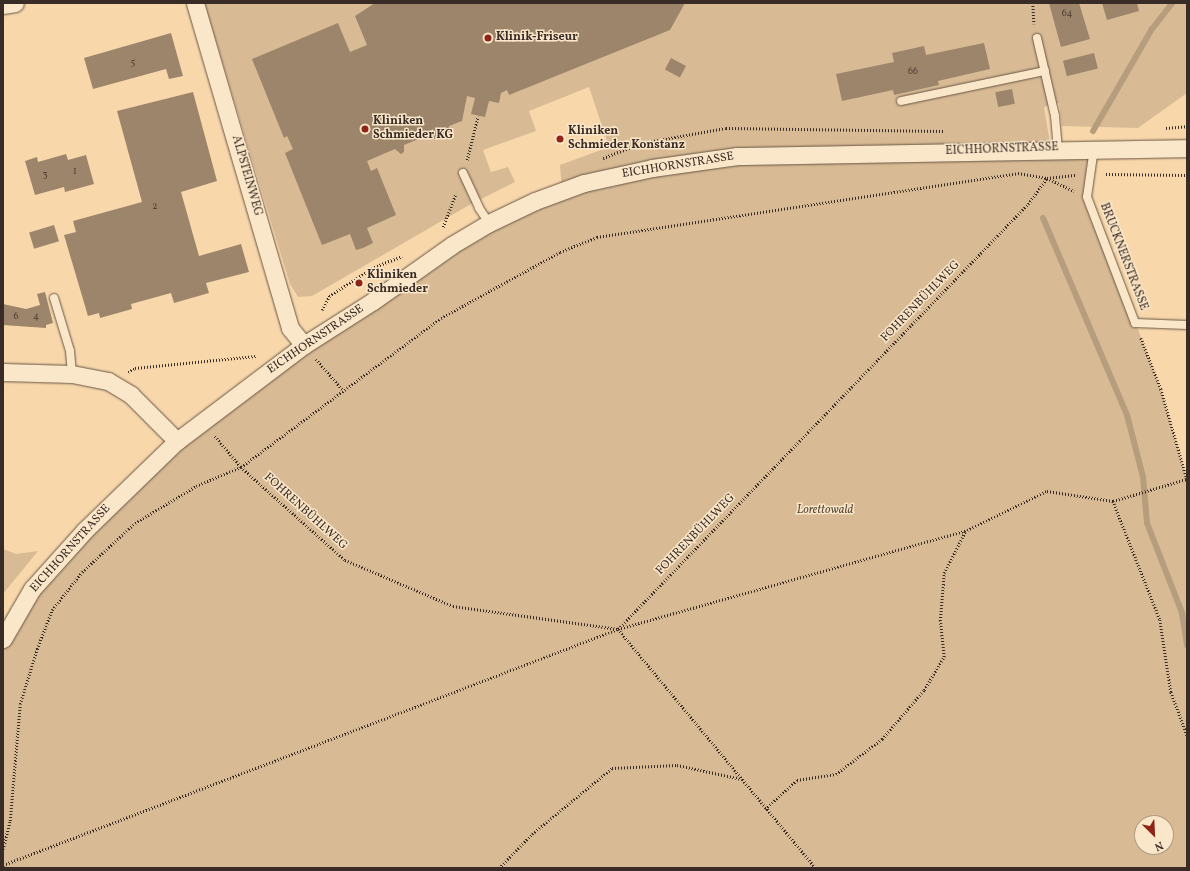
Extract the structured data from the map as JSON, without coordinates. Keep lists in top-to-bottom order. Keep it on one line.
{"streets":{"street":["EICHHORNSTRASSE","ALPSTEINWEG"],"lane":["BRUCKNERSTRASSE"],"path":["FOHRENBÜHLWEG"]},"crossings":[["EICHHORNSTRASSE","ALPSTEINWEG"],["EICHHORNSTRASSE","BRUCKNERSTRASSE"],["EICHHORNSTRASSE","FOHRENBÜHLWEG"]],"parks":["Lorettowald"],"places":["Klinik-Friseur","Kliniken Schmieder KG","Kliniken Schmieder Konstanz","Kliniken Schmieder"],"house_numbers":["64","5","66","1","3","2","6","4"],"north":"bottom right"}
